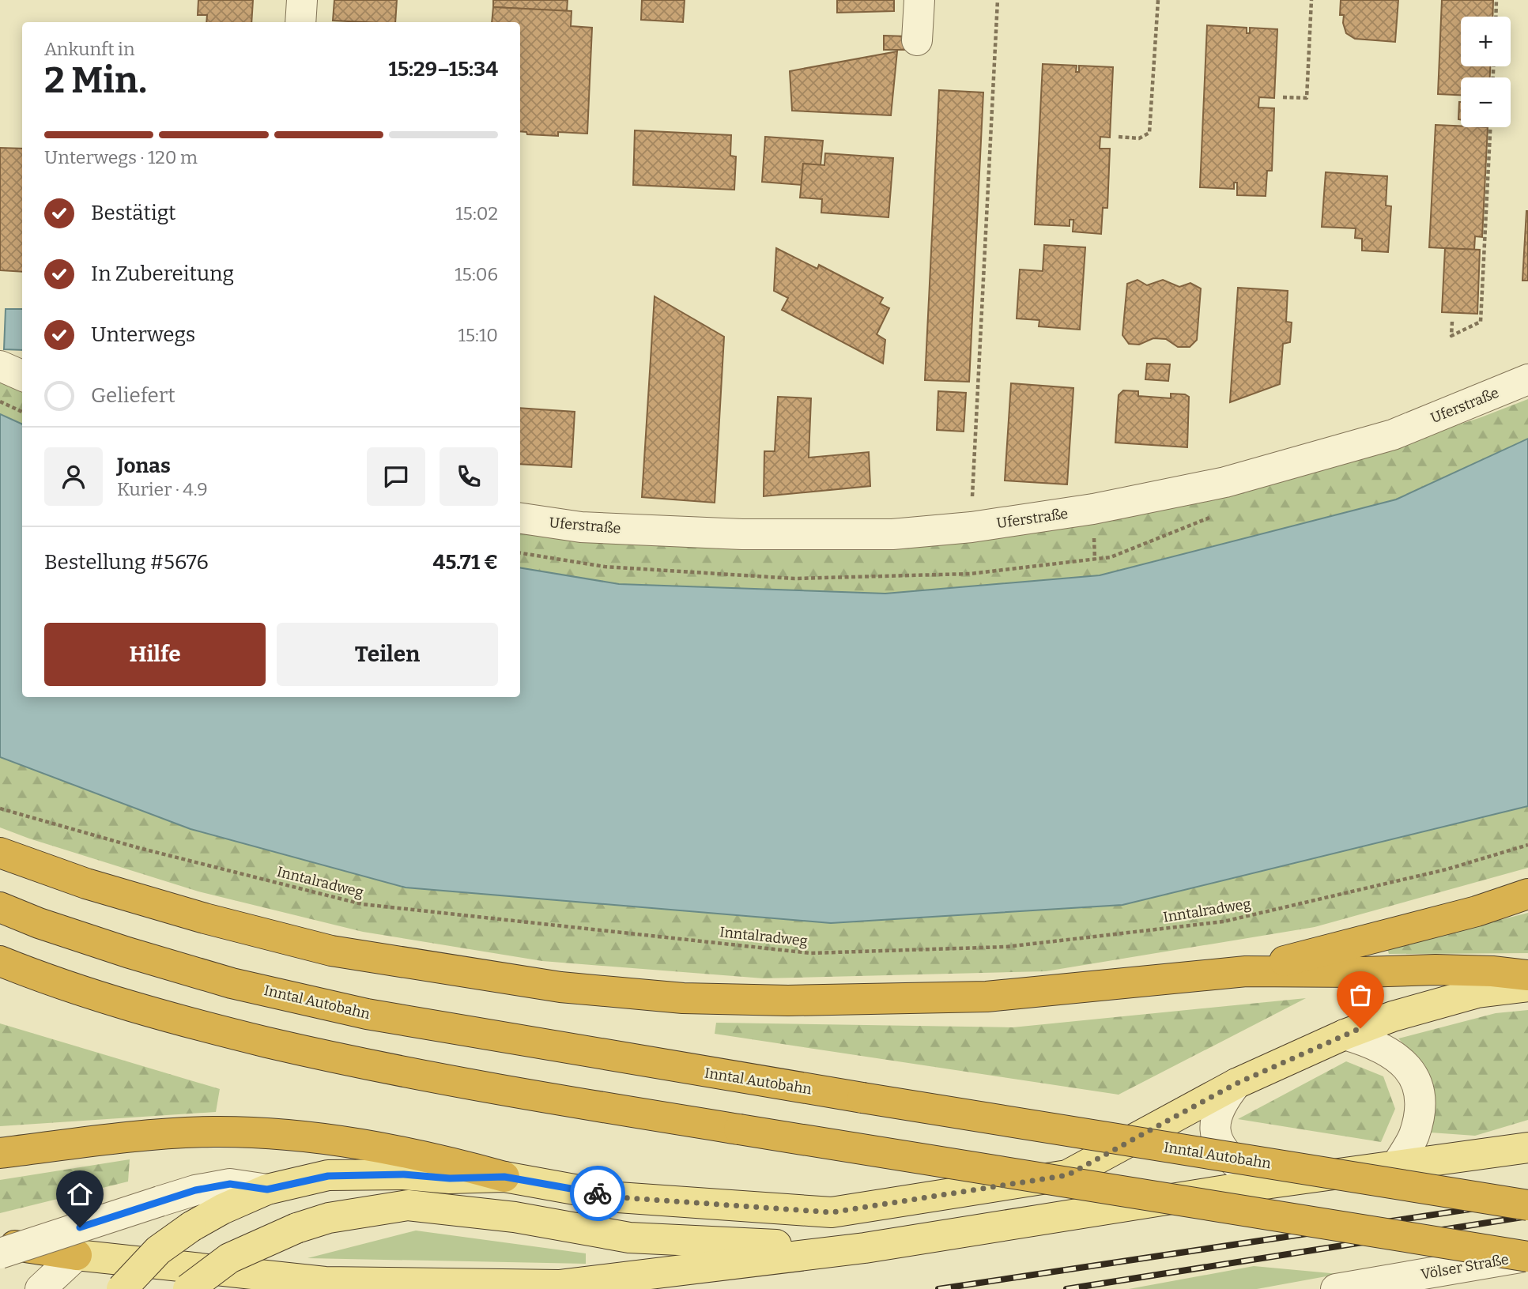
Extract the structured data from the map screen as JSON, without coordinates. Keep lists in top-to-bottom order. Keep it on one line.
{"streets":{"highway":["Inntal Autobahn"],"street":["Uferstraße","Völser Straße"],"path":["Inntalradweg"]},"page":{"map_buttons":["+","−"],"heading":["2 Min.","Ankunft in","15:29–15:34"],"panel":["Jonas","Kurier · 4.9","Bestellung #5676","45.71 €"],"bar":"Unterwegs · 120 m","list":[["Bestätigt","15:02"],["In Zubereitung","15:06"],["Unterwegs","15:10"],"Geliefert"],"buttons":["Hilfe","Teilen"]}}
